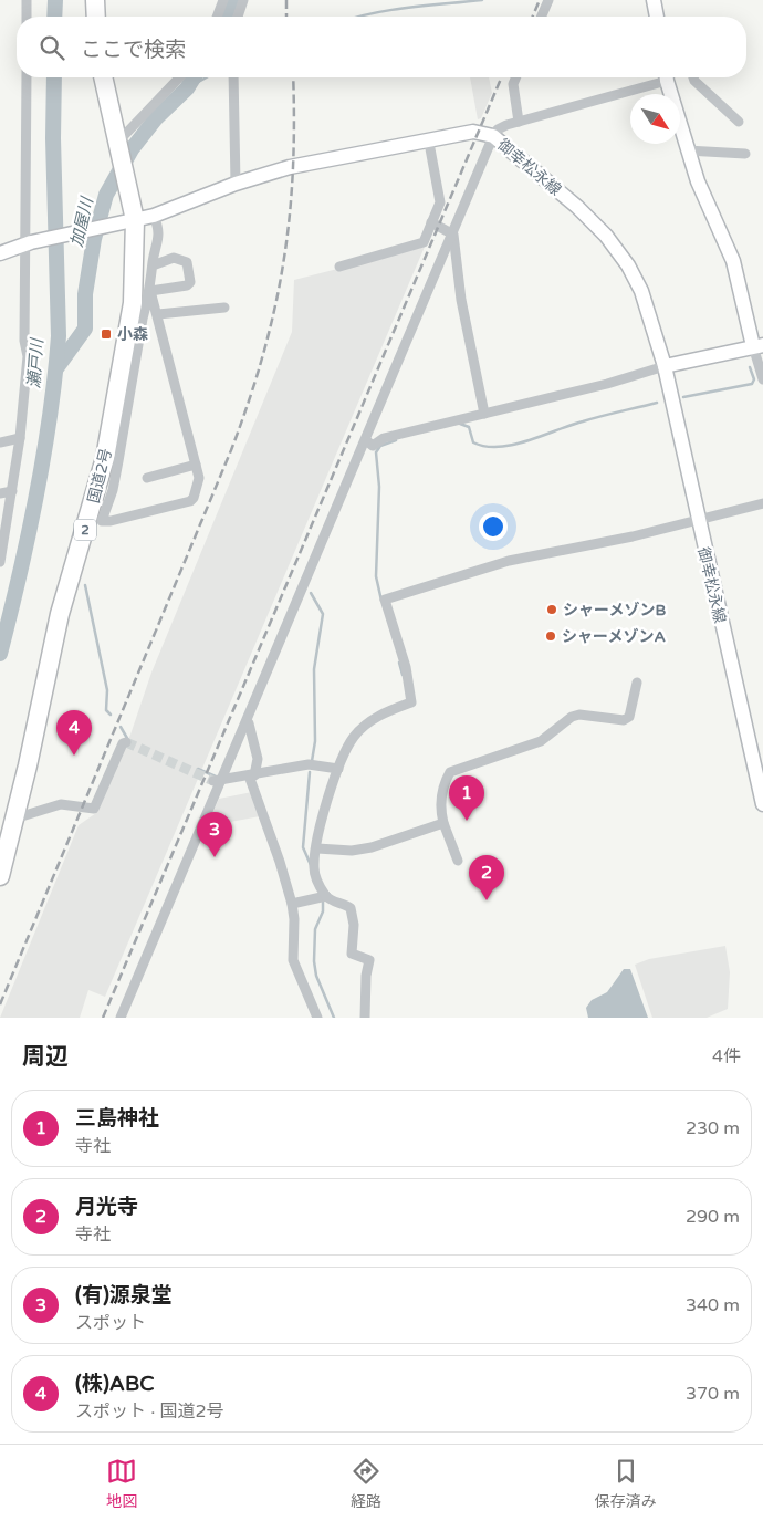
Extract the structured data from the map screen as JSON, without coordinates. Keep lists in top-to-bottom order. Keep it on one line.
{"streets":{"highway":["国道2号","2"],"main road":["御幸松永線"]},"water":["加屋川","瀬戸川"],"places":{"transit":["小森"],"other":["シャーメゾンB","シャーメゾンA"]},"north":"bottom right","page":{"search":"ここで検索","pins":["4","1","3","2"],"heading":["周辺","4件"],"list":[{"mark":"1","name":"三島神社","note":"寺社","value":"230 m"},{"mark":"2","name":"月光寺","note":"寺社","value":"290 m"},{"mark":"3","name":"(有)源泉堂","note":"スポット","value":"340 m"},{"mark":"4","name":"(株)ABC","note":"スポット · 国道2号","value":"370 m"}],"nav":["地図","経路","保存済み"]}}
